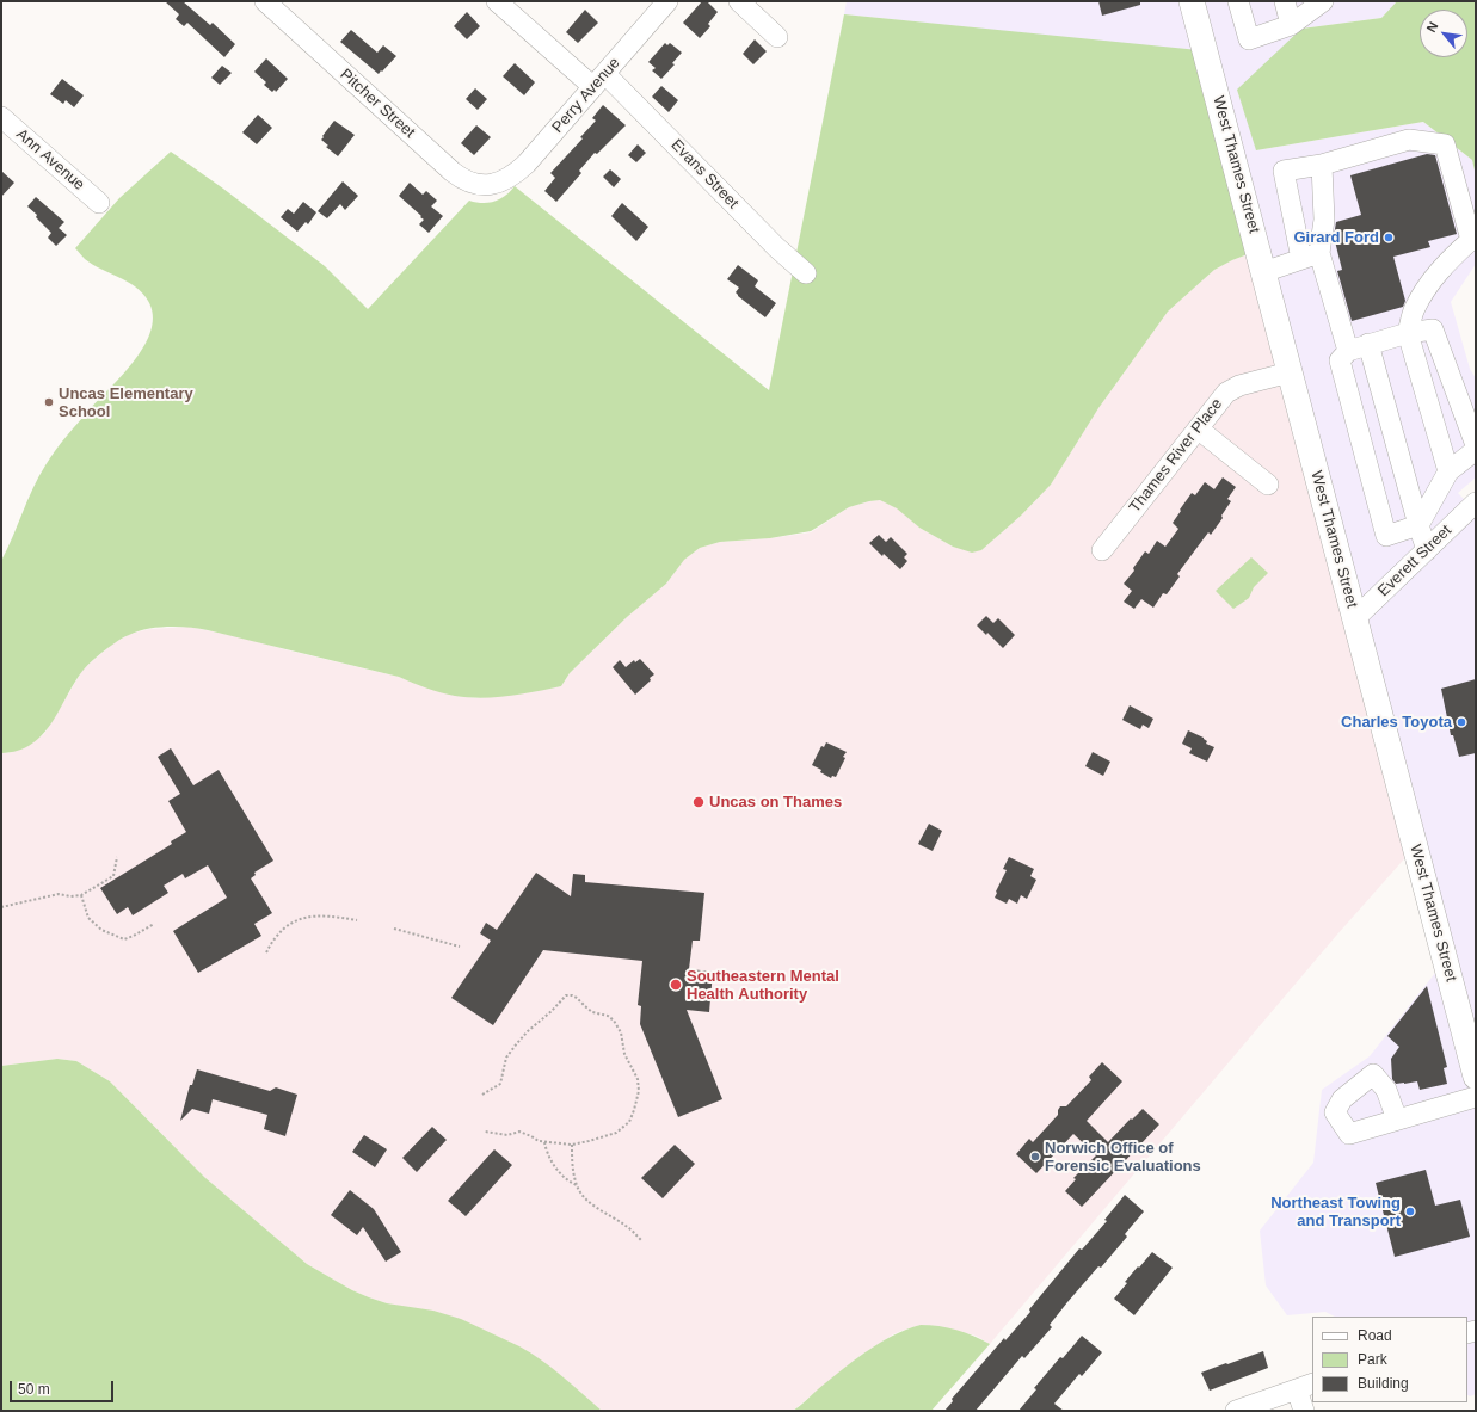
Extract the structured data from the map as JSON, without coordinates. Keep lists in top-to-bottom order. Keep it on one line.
{"streets":{"main road":["West Thames Street"],"street":["Perry Avenue","Pitcher Street","Ann Avenue","Evans Street","Thames River Place","Everett Street"]},"crossings":[["Perry Avenue","Pitcher Street"],["Perry Avenue","Evans Street"],["West Thames Street","Thames River Place"],["West Thames Street","Everett Street"]],"places":["Girard Ford","Uncas Elementary School","Charles Toyota","Uncas on Thames","Southeastern Mental Health Authority","Norwich Office of Forensic Evaluations","Northeast Towing and Transport"],"legend":["Road","Park","Building"],"scale_bar":"50 m","north":"top left"}
